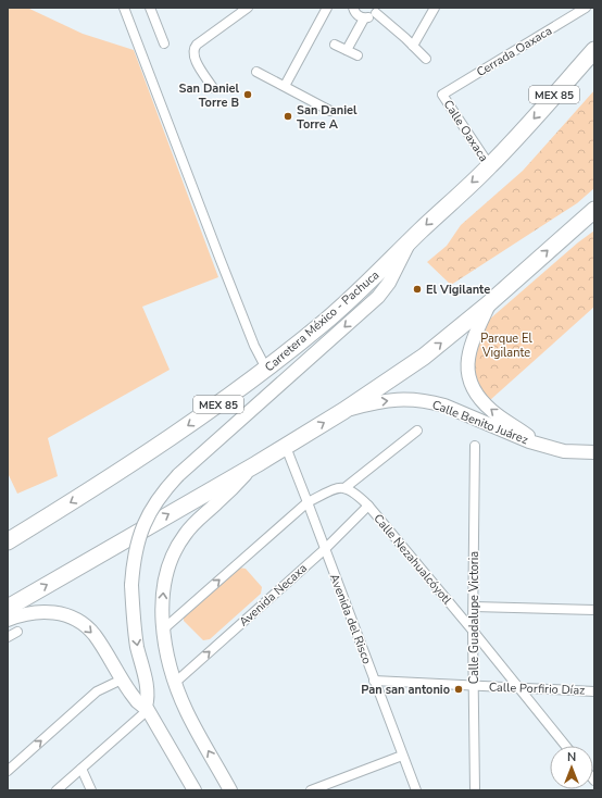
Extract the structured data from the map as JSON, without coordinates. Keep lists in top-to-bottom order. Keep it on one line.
{"streets":{"highway":["MEX 85","Carretera México - Pachuca"],"main road":["Calle Benito Juárez"],"street":["Cerrada Oaxaca","Calle Oaxaca","Calle Nezahualcóyotl","Avenida Necaxa","Calle Guadalupe Victoria","Avenida del Risco","Calle Porfirio Díaz"]},"crossings":[["Cerrada Oaxaca","Calle Oaxaca"],["Calle Oaxaca","Carretera México - Pachuca"],["Calle Nezahualcóyotl","Avenida Necaxa"],["Calle Nezahualcóyotl","Calle Guadalupe Victoria"],["Calle Nezahualcóyotl","Calle Porfirio Díaz"],["Avenida Necaxa","Avenida del Risco"],["Calle Guadalupe Victoria","Calle Porfirio Díaz"],["Avenida del Risco","Calle Porfirio Díaz"]],"parks":["Parque El Vigilante"],"places":["San Daniel Torre B","San Daniel Torre A","El Vigilante","Pan san antonio"],"north":"top"}
